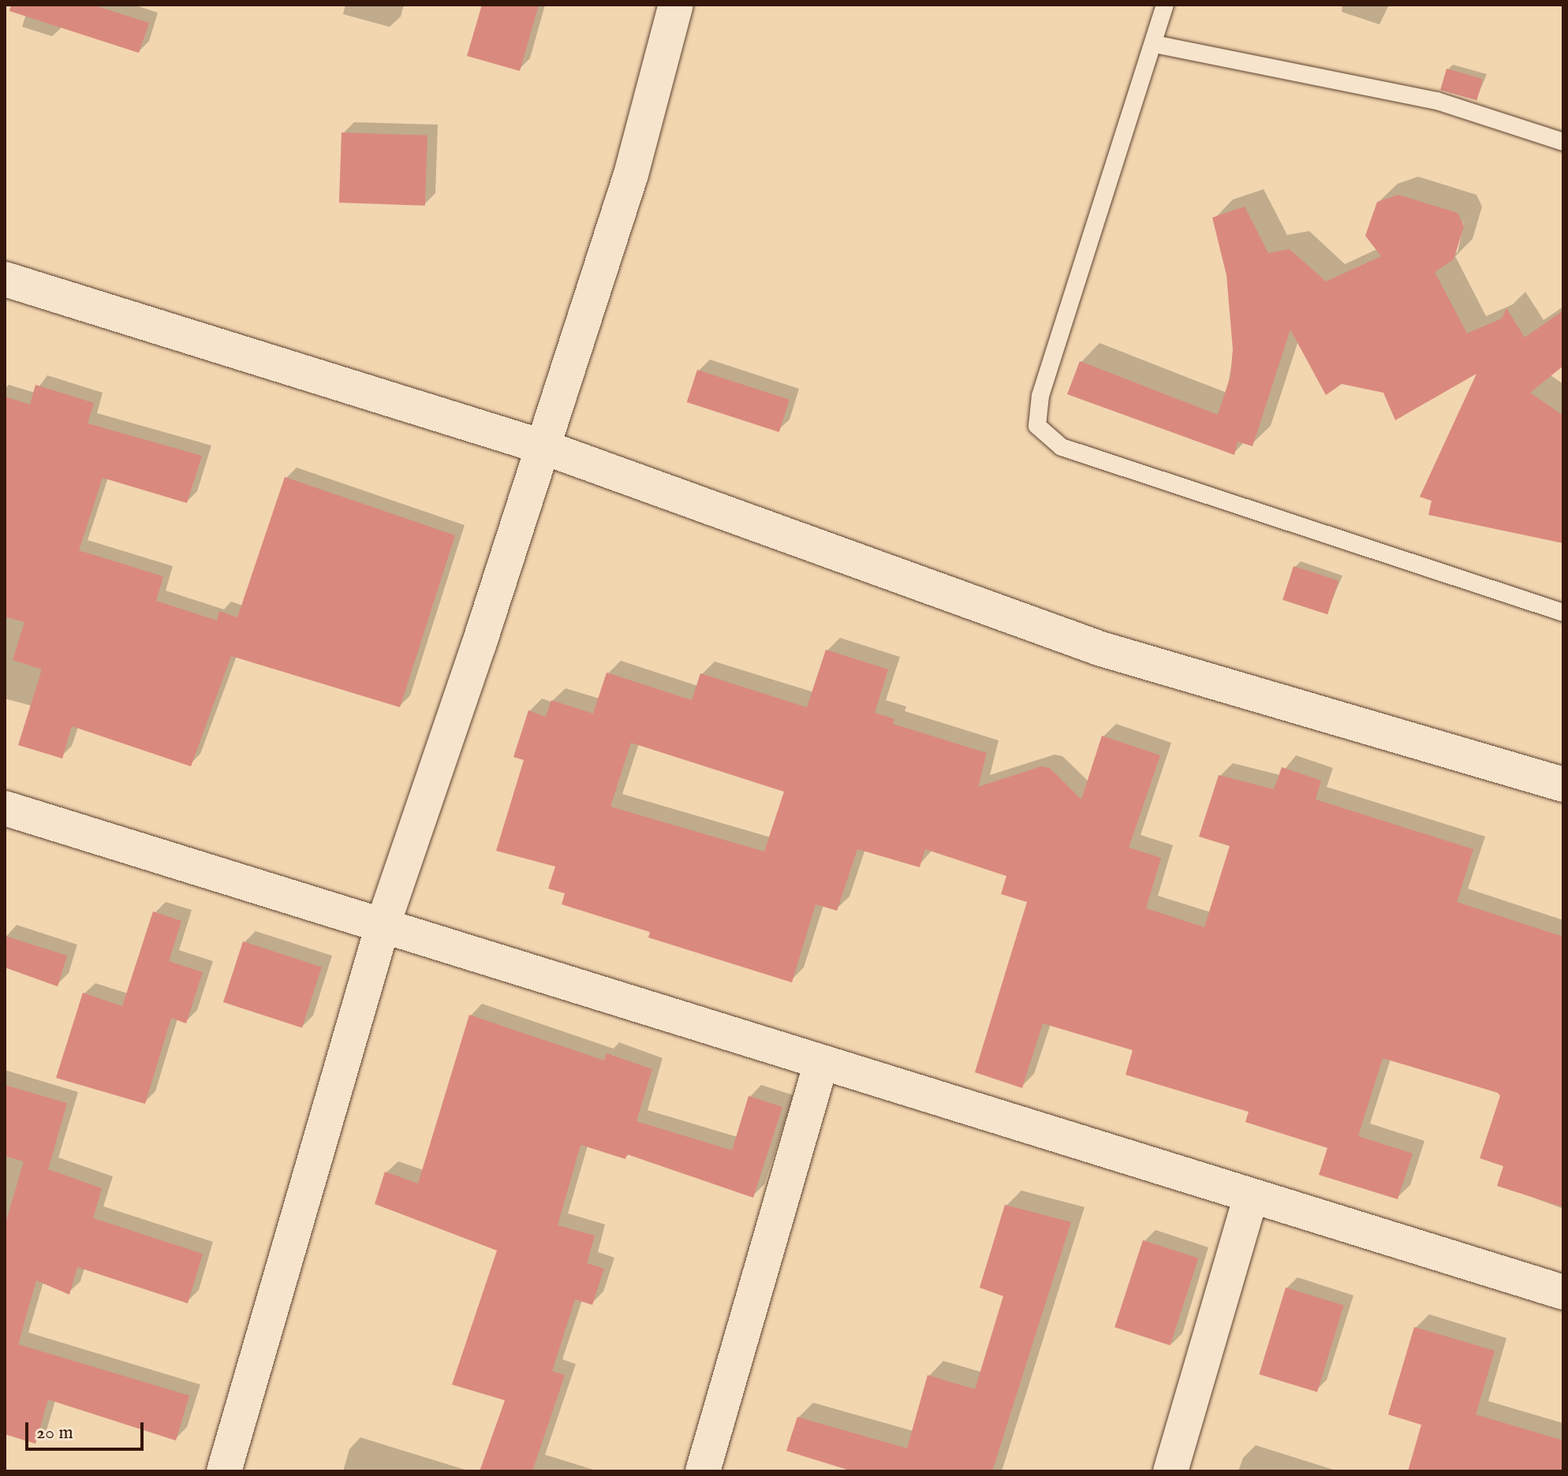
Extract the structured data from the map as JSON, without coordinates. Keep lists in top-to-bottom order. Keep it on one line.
{"scale_bar":"20 m"}
